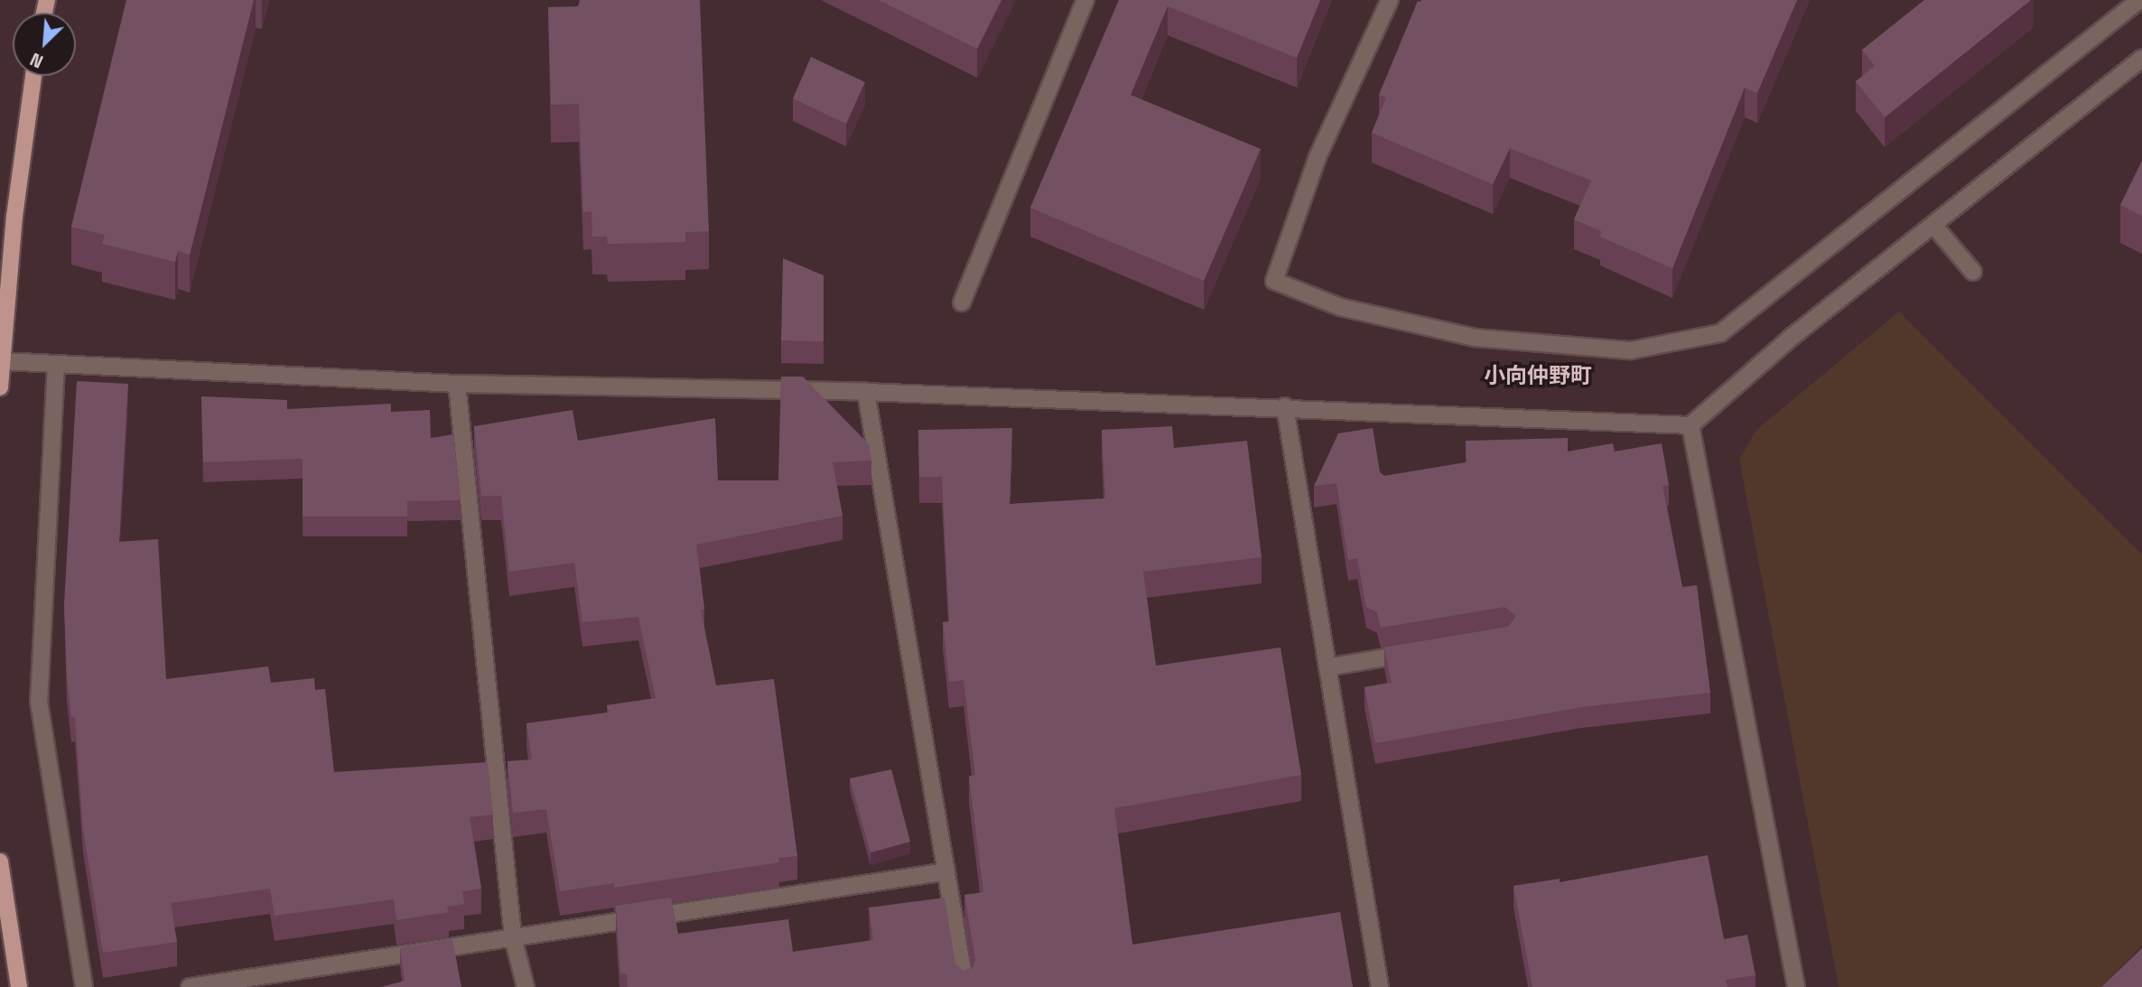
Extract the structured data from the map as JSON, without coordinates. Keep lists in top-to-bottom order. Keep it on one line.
{"districts":["小向仲野町"],"north":"bottom left"}
